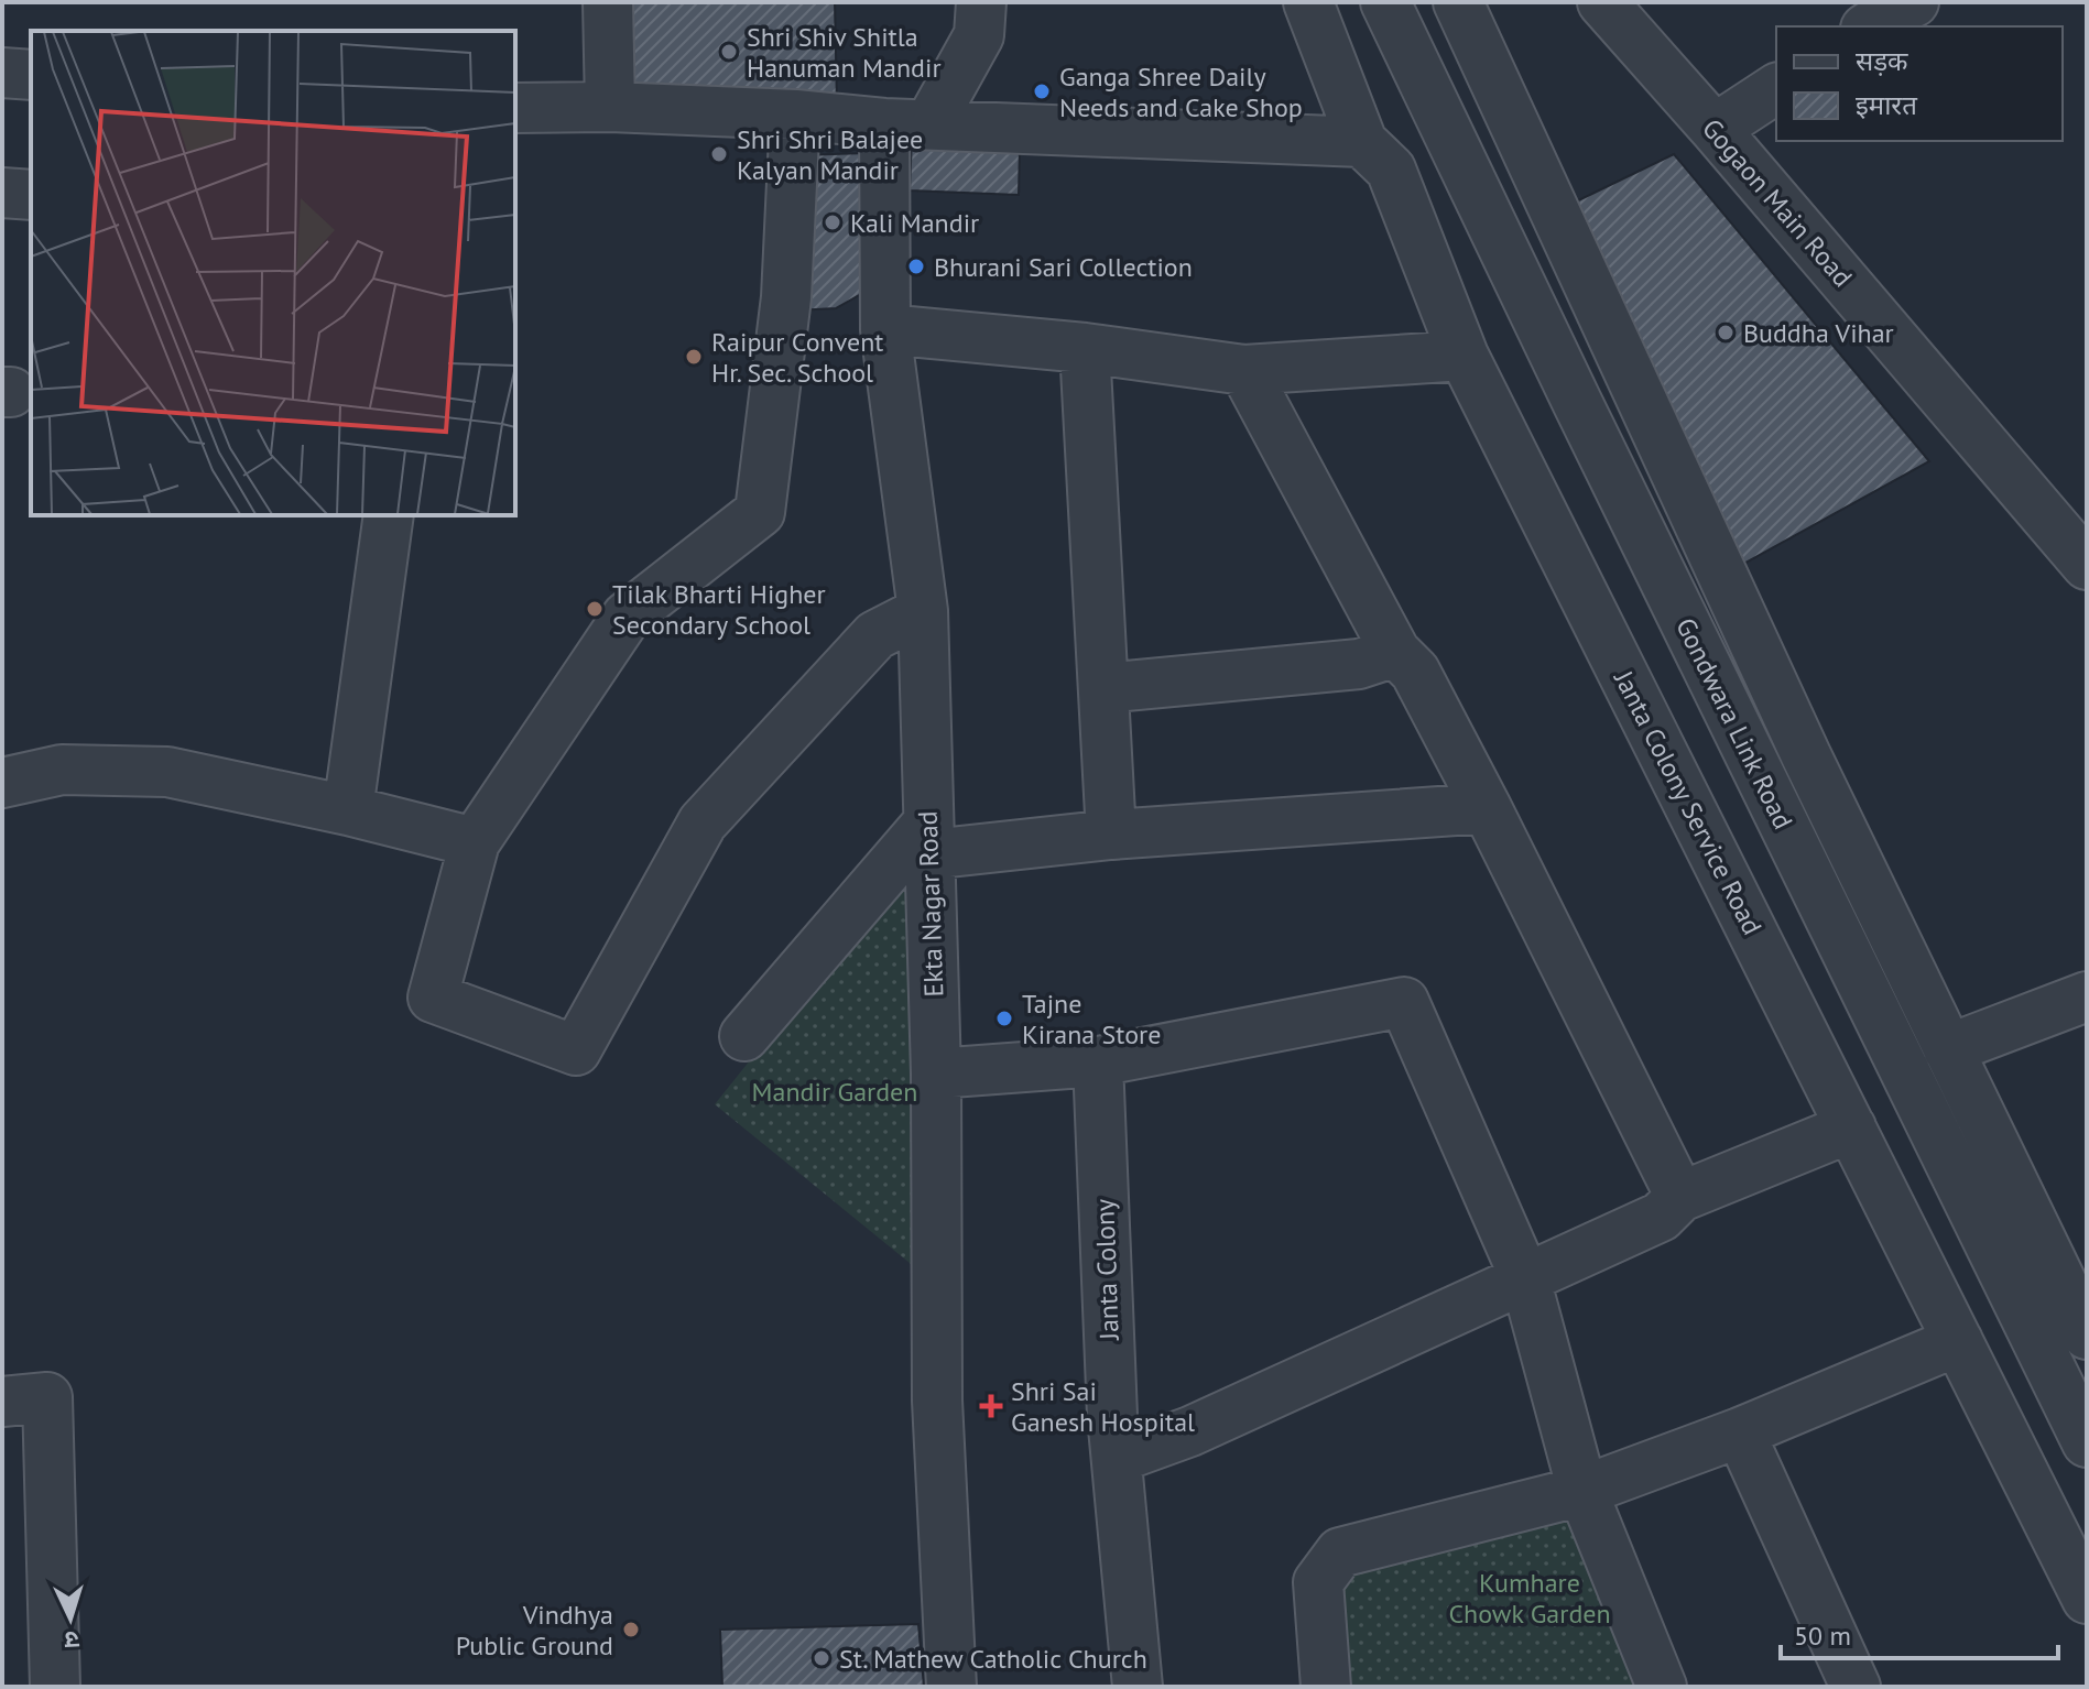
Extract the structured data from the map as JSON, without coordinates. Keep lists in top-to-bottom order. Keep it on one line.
{"streets":{"street":["Gogaon Main Road","Gondwara Link Road","Janta Colony Service Road","Ekta Nagar Road","Janta Colony"]},"parks":["Mandir Garden","Kumhare Chowk Garden"],"places":{"other":["Shri Shiv Shitla Hanuman Mandir","Ganga Shree Daily Needs and Cake Shop","Shri Shri Balajee Kalyan Mandir","Kali Mandir","Bhurani Sari Collection","Buddha Vihar","Raipur Convent Hr. Sec. School","Tilak Bharti Higher Secondary School","Tajne Kirana Store","Vindhya Public Ground","St. Mathew Catholic Church"],"health":["Shri Sai Ganesh Hospital"]},"legend":["सड़क","इमारत"],"scale_bar":"50 m","north":"bottom"}
